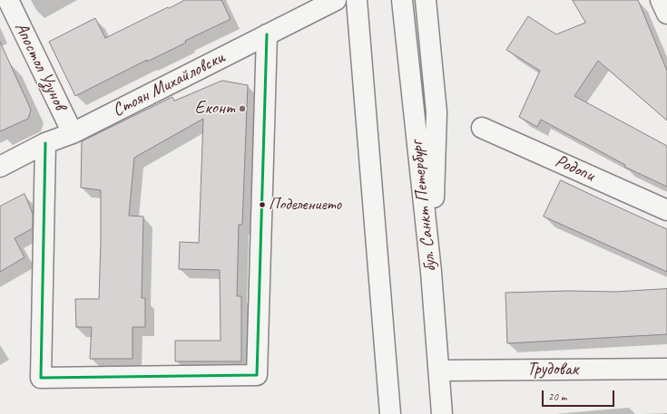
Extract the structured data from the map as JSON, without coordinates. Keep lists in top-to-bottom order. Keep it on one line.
{"streets":{"street":["Апостол Узунов","Стоян Михайловски","Родопи","бул. Санкт Петербург","Трудовак"]},"crossings":[["Апостол Узунов","Стоян Михайловски"],["бул. Санкт Петербург","Трудовак"]],"places":["Еконт","Поделението"],"scale_bar":"20 m"}
